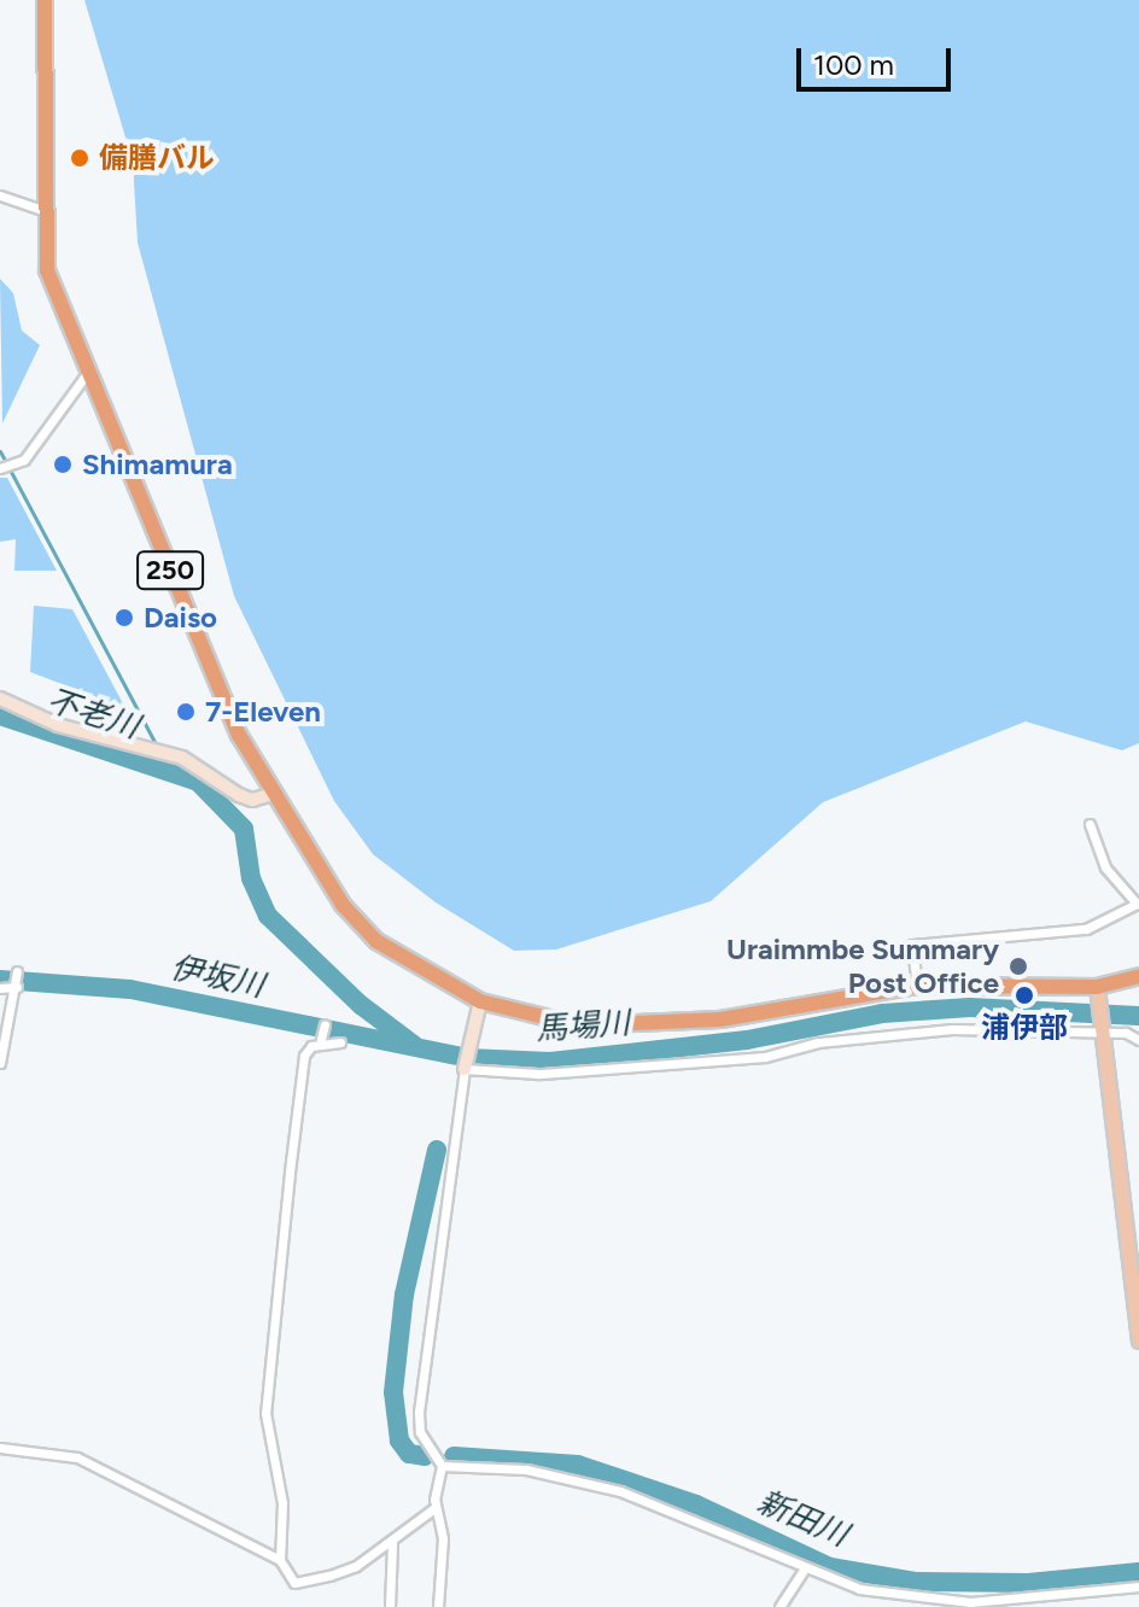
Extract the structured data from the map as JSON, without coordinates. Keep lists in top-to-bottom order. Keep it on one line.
{"streets":{"highway":["250"]},"water":["不老川","伊坂川","馬場川","新田川"],"places":["備膳バル","Shimamura","Daiso","7-Eleven","Uraimmbe Summary Post Office","浦伊部"],"scale_bar":"100 m"}
